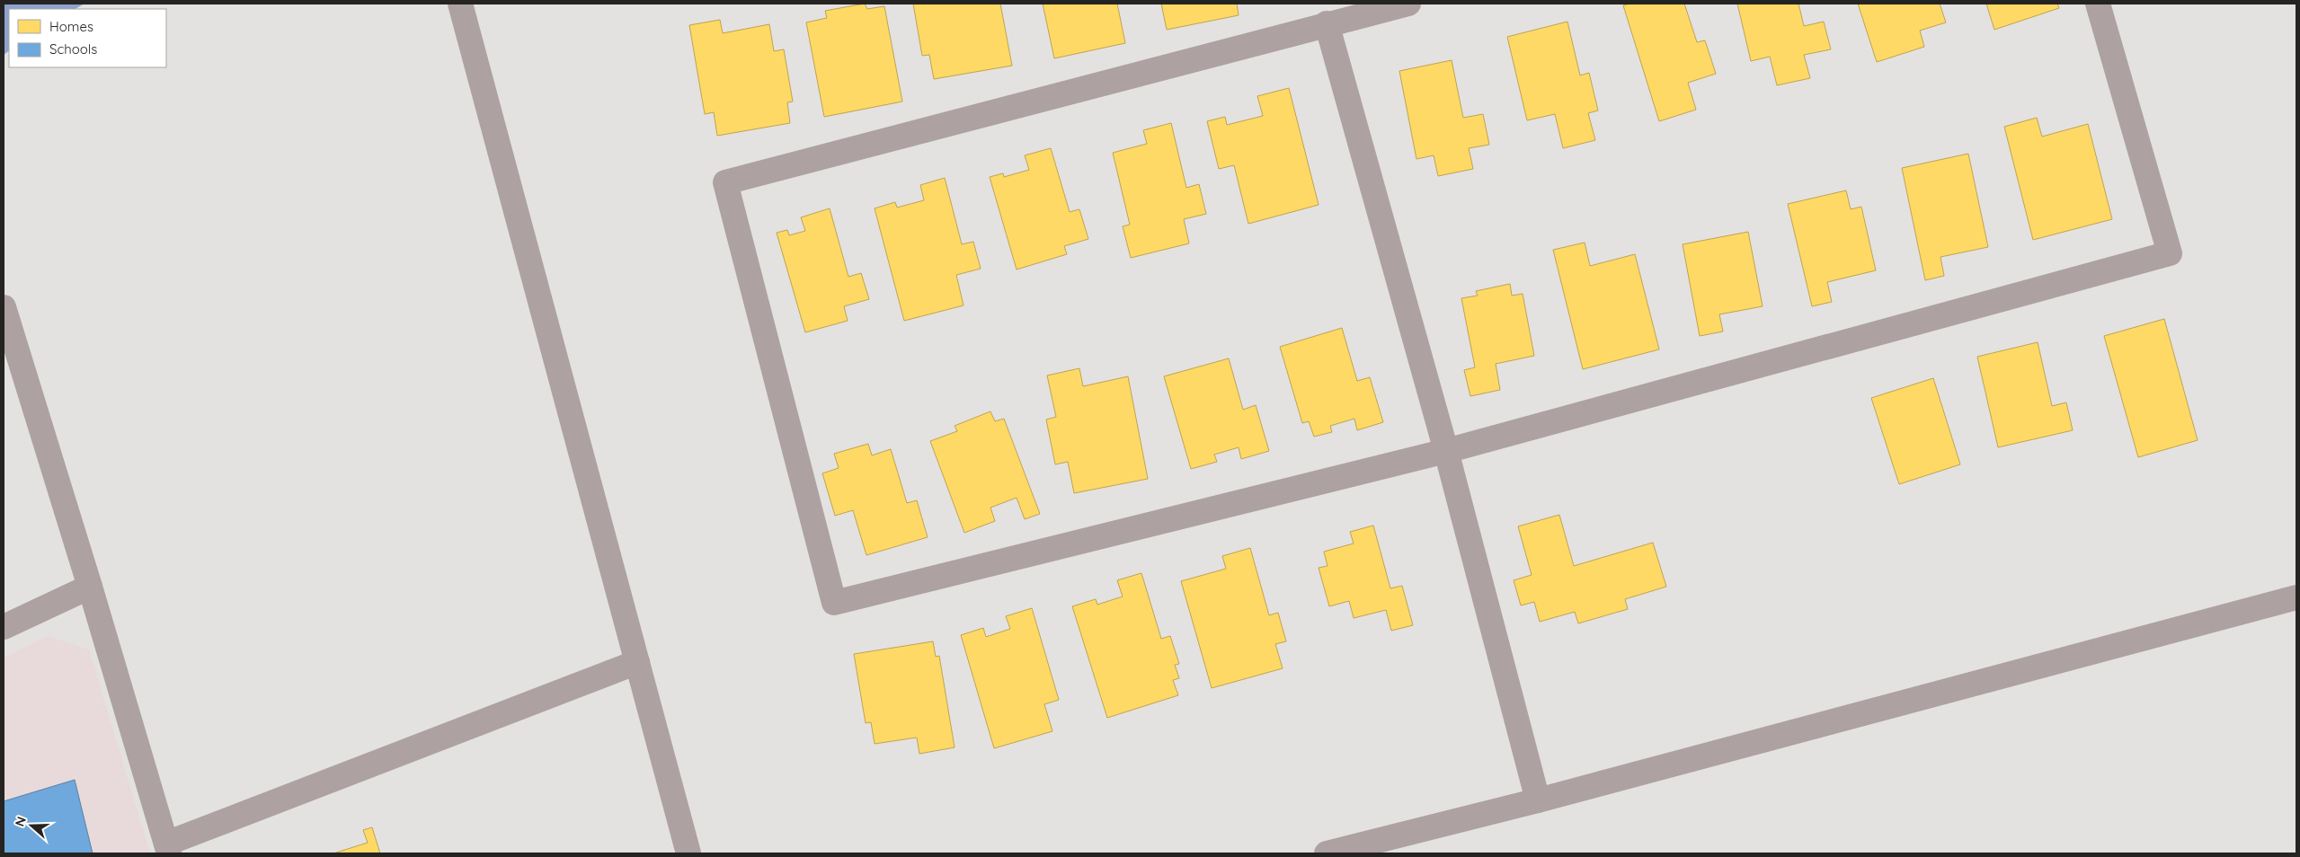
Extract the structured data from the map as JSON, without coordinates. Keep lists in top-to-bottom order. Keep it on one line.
{"legend":["Homes","Schools"],"north":"left"}
